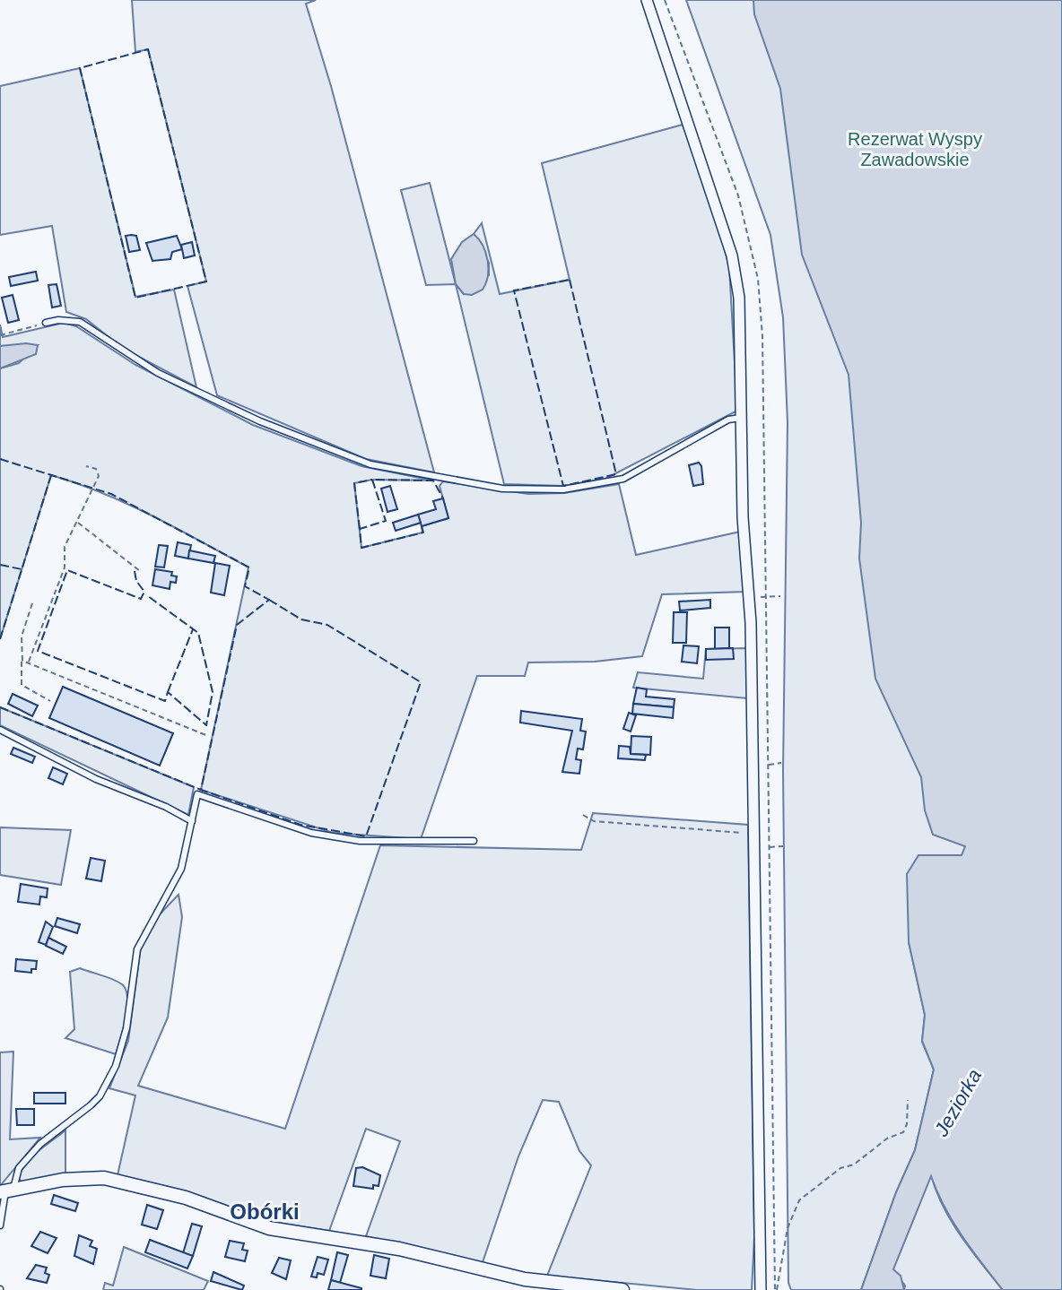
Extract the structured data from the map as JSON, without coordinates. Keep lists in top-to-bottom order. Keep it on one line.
{"districts":["Obórki"],"water":["Jeziorka"],"parks":["Rezerwat Wyspy Zawadowskie"]}
